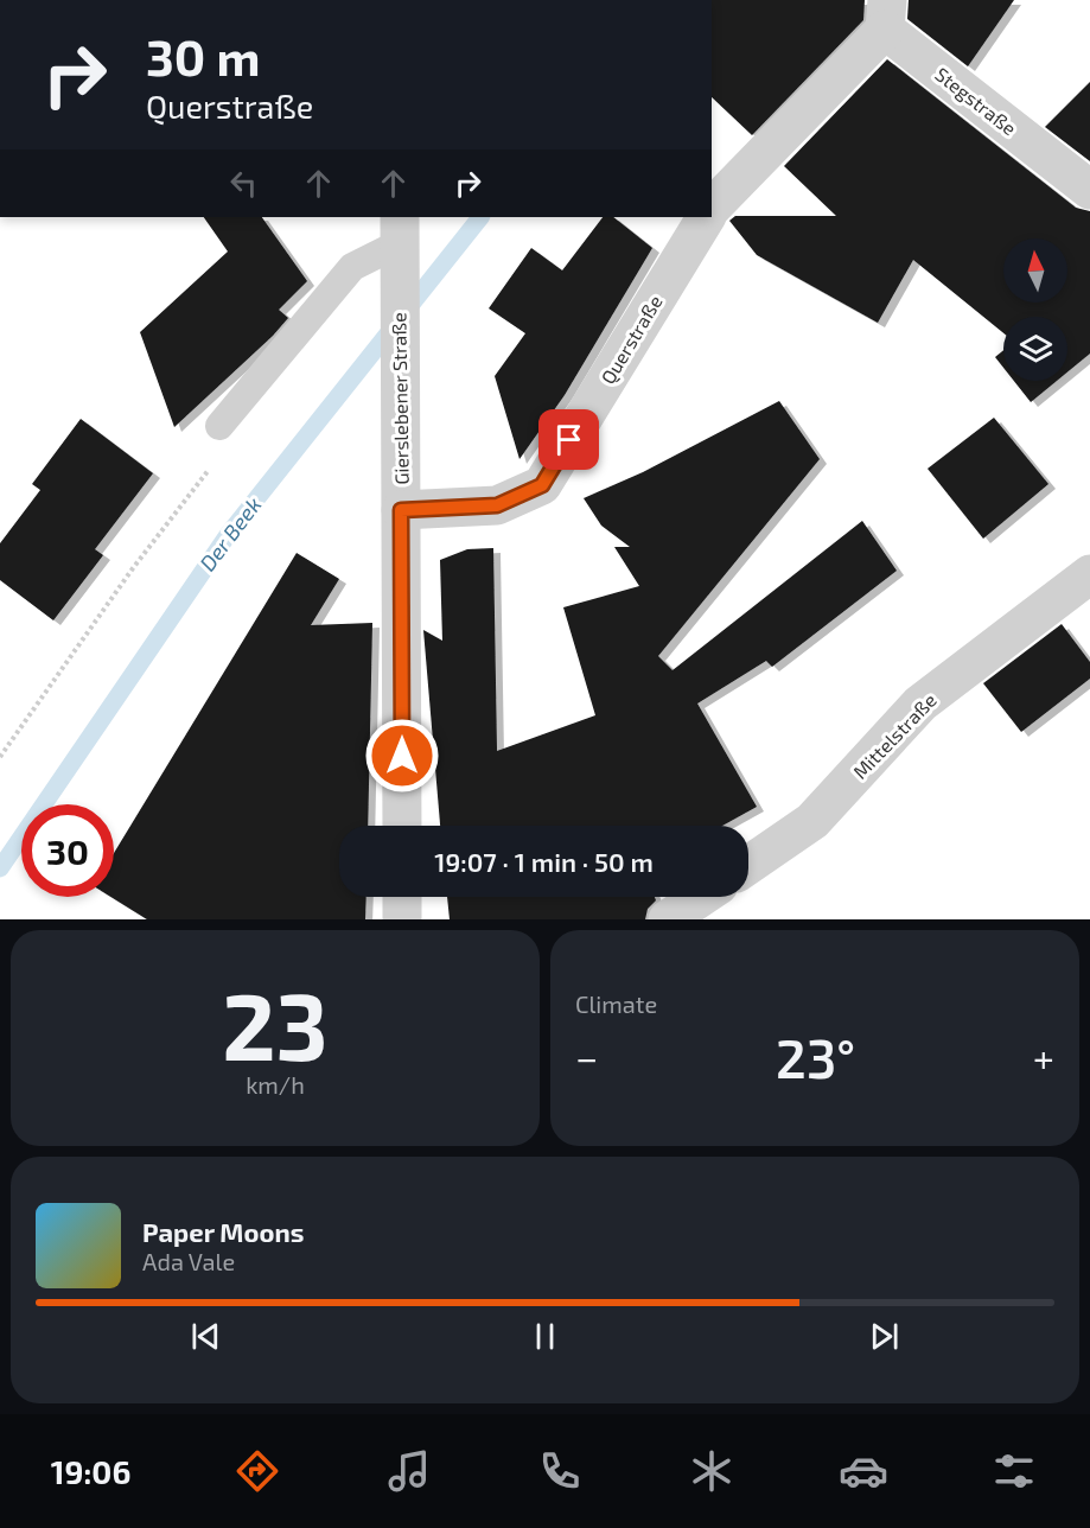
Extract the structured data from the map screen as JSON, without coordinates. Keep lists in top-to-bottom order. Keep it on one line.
{"streets":{"street":["Stegstraße","Querstraße","Gierslebener Straße","Mittelstraße"]},"crossings":[["Querstraße","Gierslebener Straße"]],"water":["Der Beek"],"north":"top","page":{"turn":["30 m","Querstraße"],"limit":"30","trip":"19:07 · 1 min · 50 m","tile":[["23","km/h"],"Climate"],"heat":["−","23°","+"],"song":["Paper Moons","Ada Vale"],"tabs":"19:06"}}
